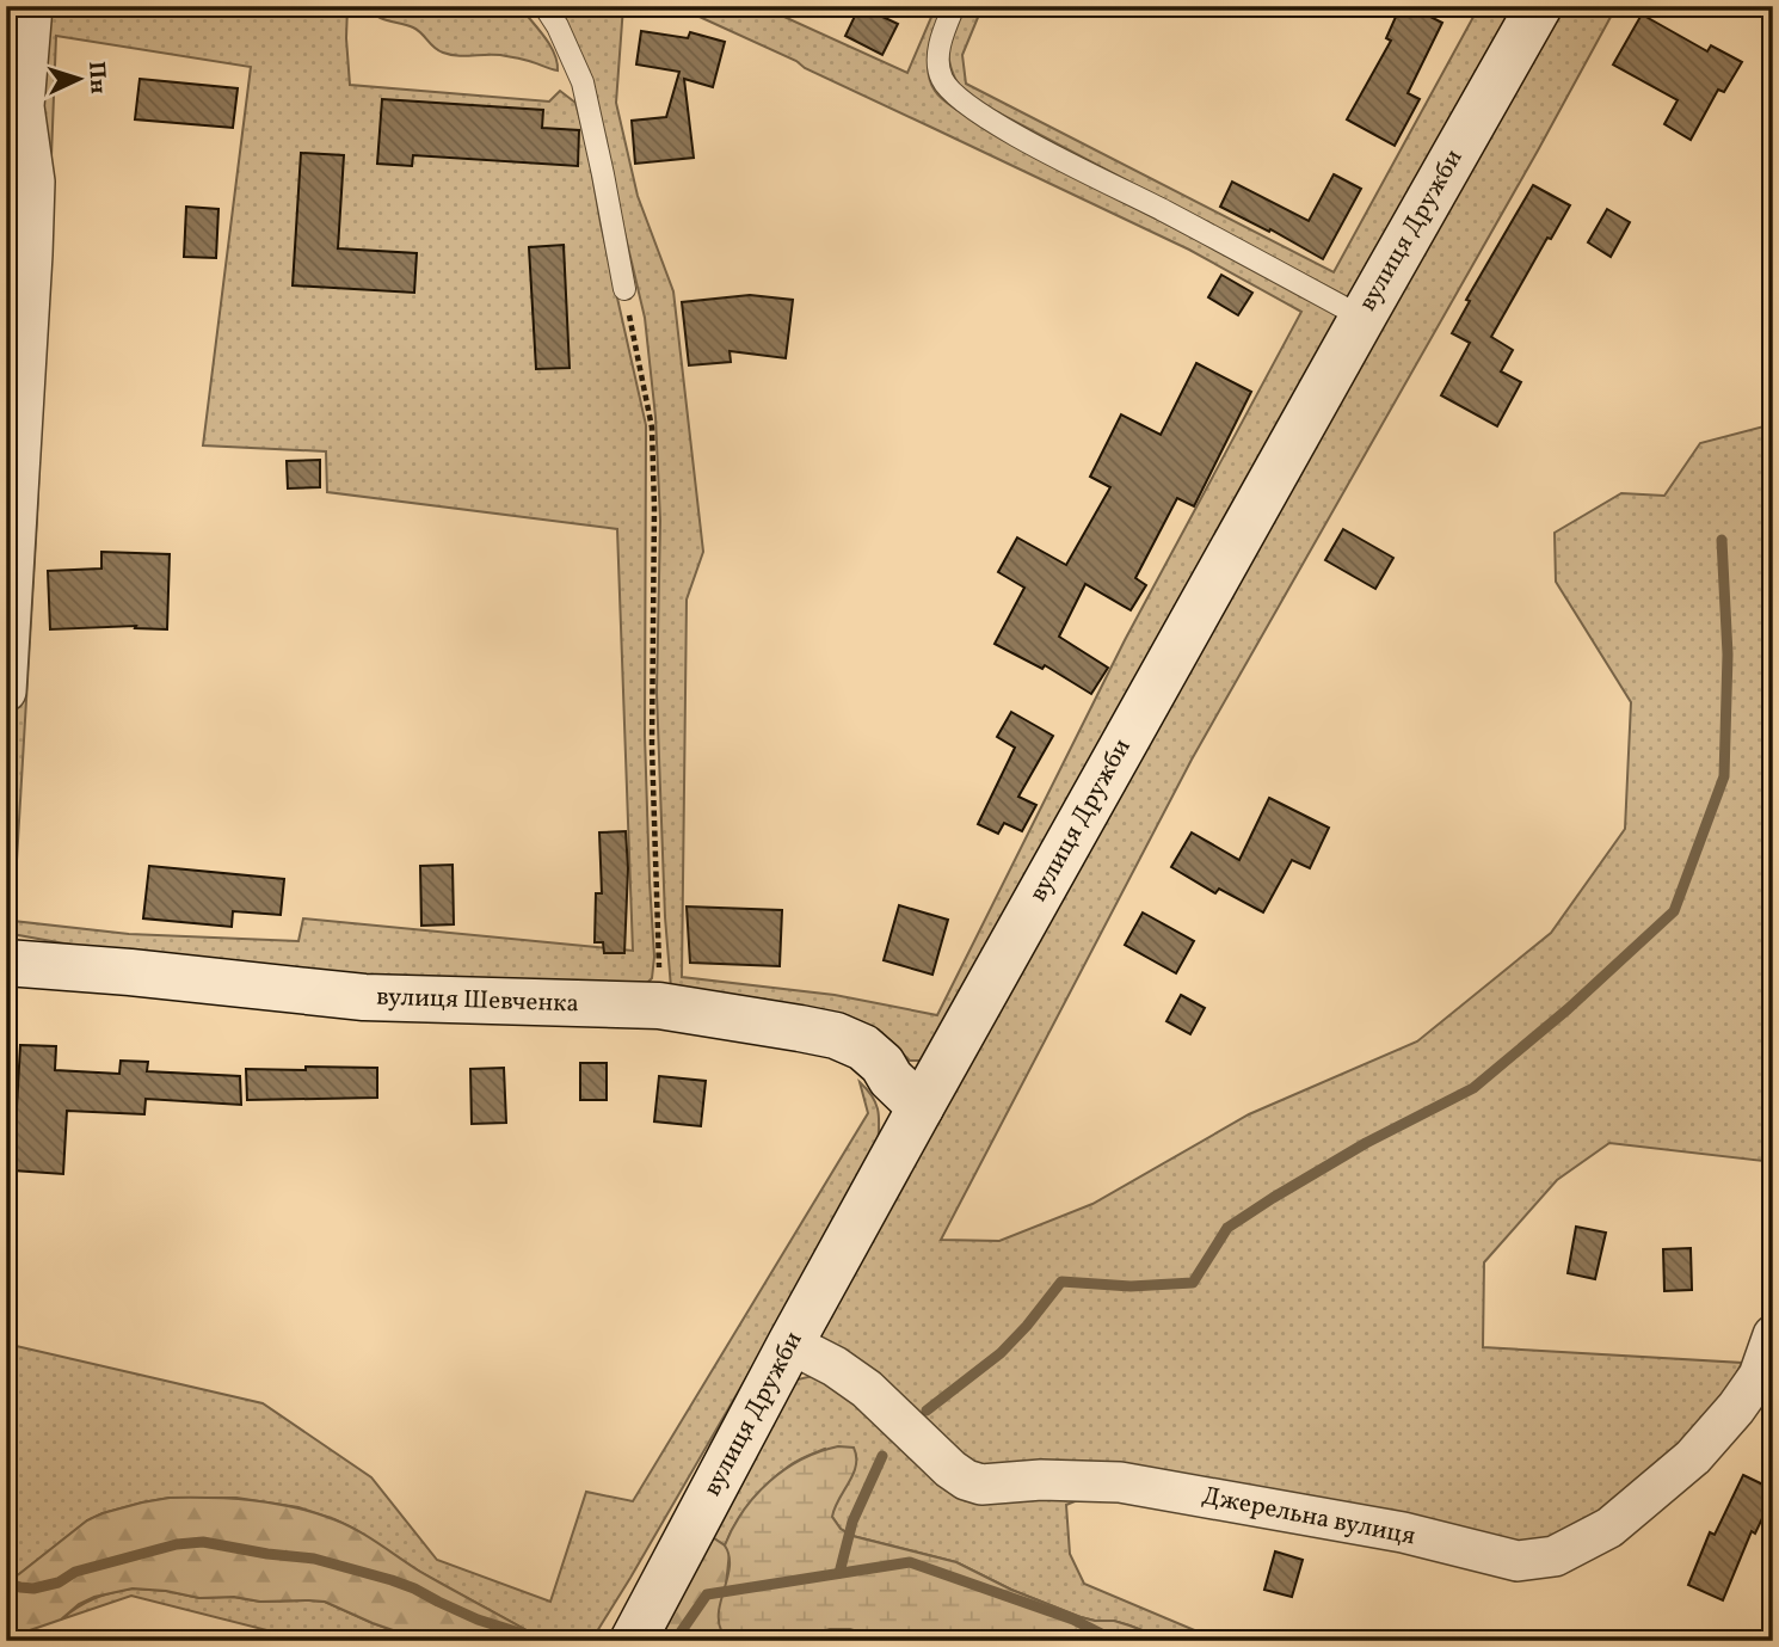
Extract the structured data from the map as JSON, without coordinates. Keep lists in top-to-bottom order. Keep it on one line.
{"streets":{"street":["вулиця Дружби","вулиця Шевченка","Джерельна вулиця"]},"crossings":[["вулиця Дружби","вулиця Шевченка"],["вулиця Дружби","Джерельна вулиця"]],"north":"right"}
